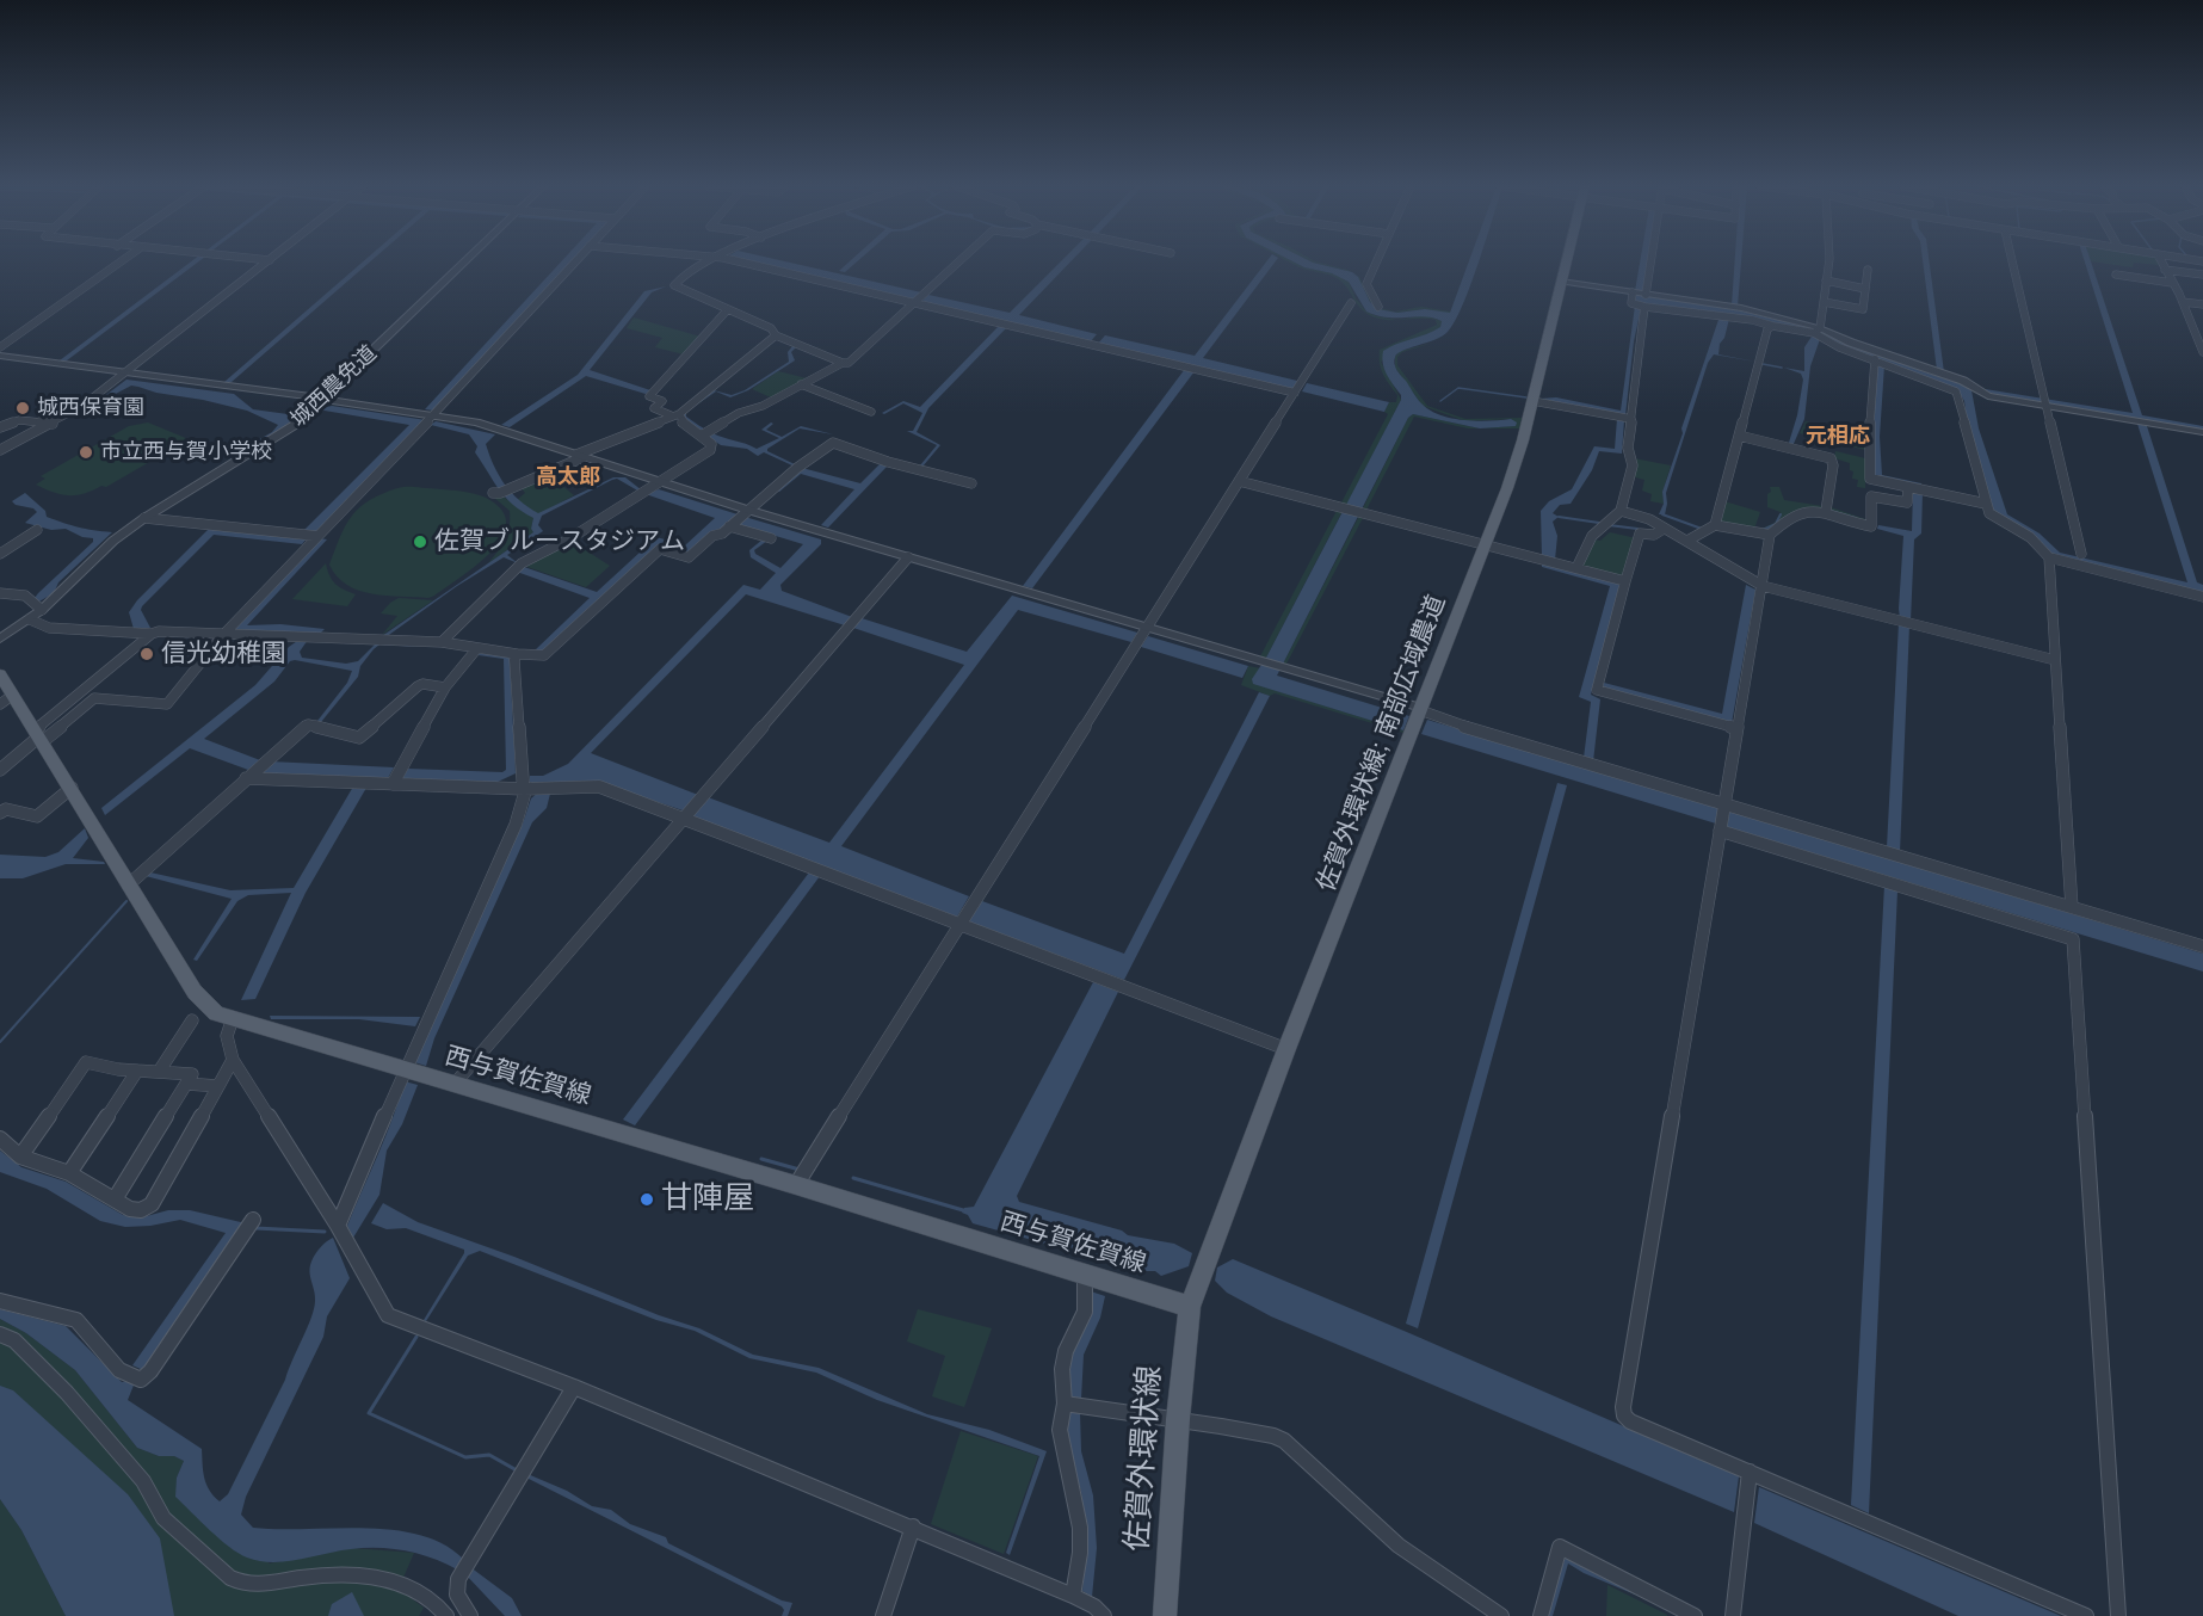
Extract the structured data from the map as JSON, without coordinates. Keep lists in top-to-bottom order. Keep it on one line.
{"streets":{"main road":["佐賀外環状線; 南部広域農道","西与賀佐賀線","佐賀外環状線"],"street":["城西農免道"]},"crossings":[["佐賀外環状線; 南部広域農道","西与賀佐賀線"],["佐賀外環状線; 南部広域農道","佐賀外環状線"],["西与賀佐賀線","佐賀外環状線"]],"districts":["元相応","高太郎"],"places":["城西保育園","市立西与賀小学校","佐賀ブルースタジアム","信光幼稚園","甘陣屋"]}
